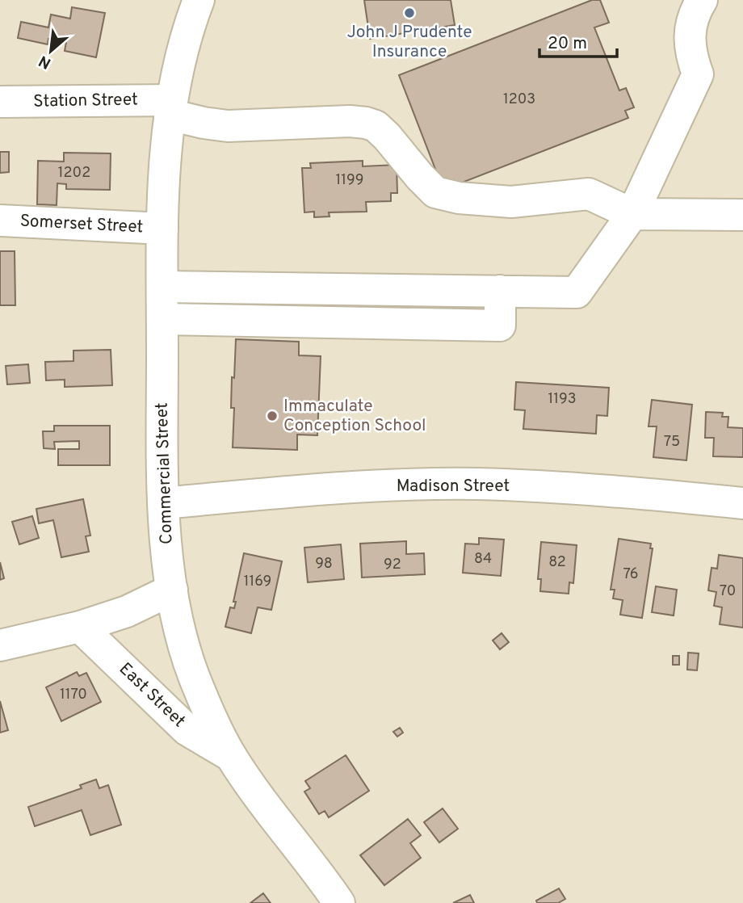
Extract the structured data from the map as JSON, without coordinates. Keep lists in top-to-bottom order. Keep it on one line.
{"streets":{"street":["Station Street","Somerset Street","Commercial Street","Madison Street","East Street"]},"crossings":[["Station Street","Commercial Street"],["Somerset Street","Commercial Street"],["Commercial Street","Madison Street"],["Commercial Street","East Street"]],"places":["John J Prudente Insurance","Immaculate Conception School"],"house_numbers":["1203","1202","1199","1193","75","84","82","98","92","76","1169","70","1170"],"scale_bar":"20 m","north":"bottom left"}
